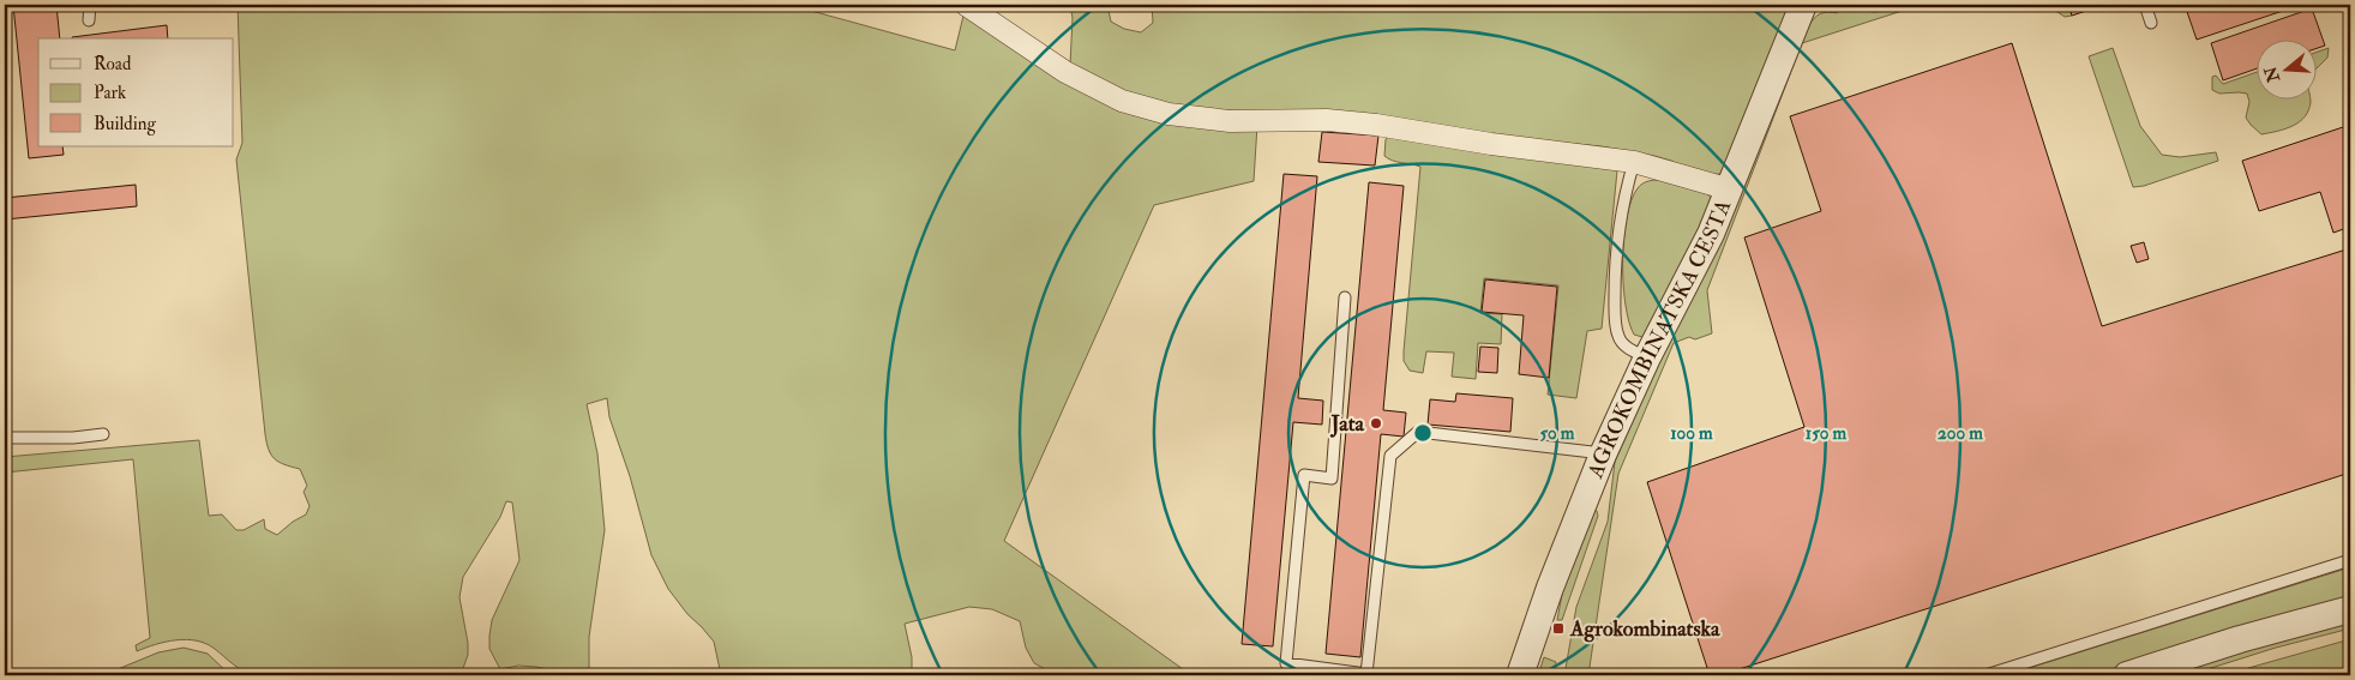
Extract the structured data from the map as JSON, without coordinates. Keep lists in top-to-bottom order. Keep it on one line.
{"streets":{"street":["AGROKOMBINATSKA CESTA"]},"places":{"other":["Jata"],"transit":["Agrokombinatska"]},"legend":["Road","Park","Building"],"north":"left","rings":["50 m","100 m","150 m","200 m"]}
